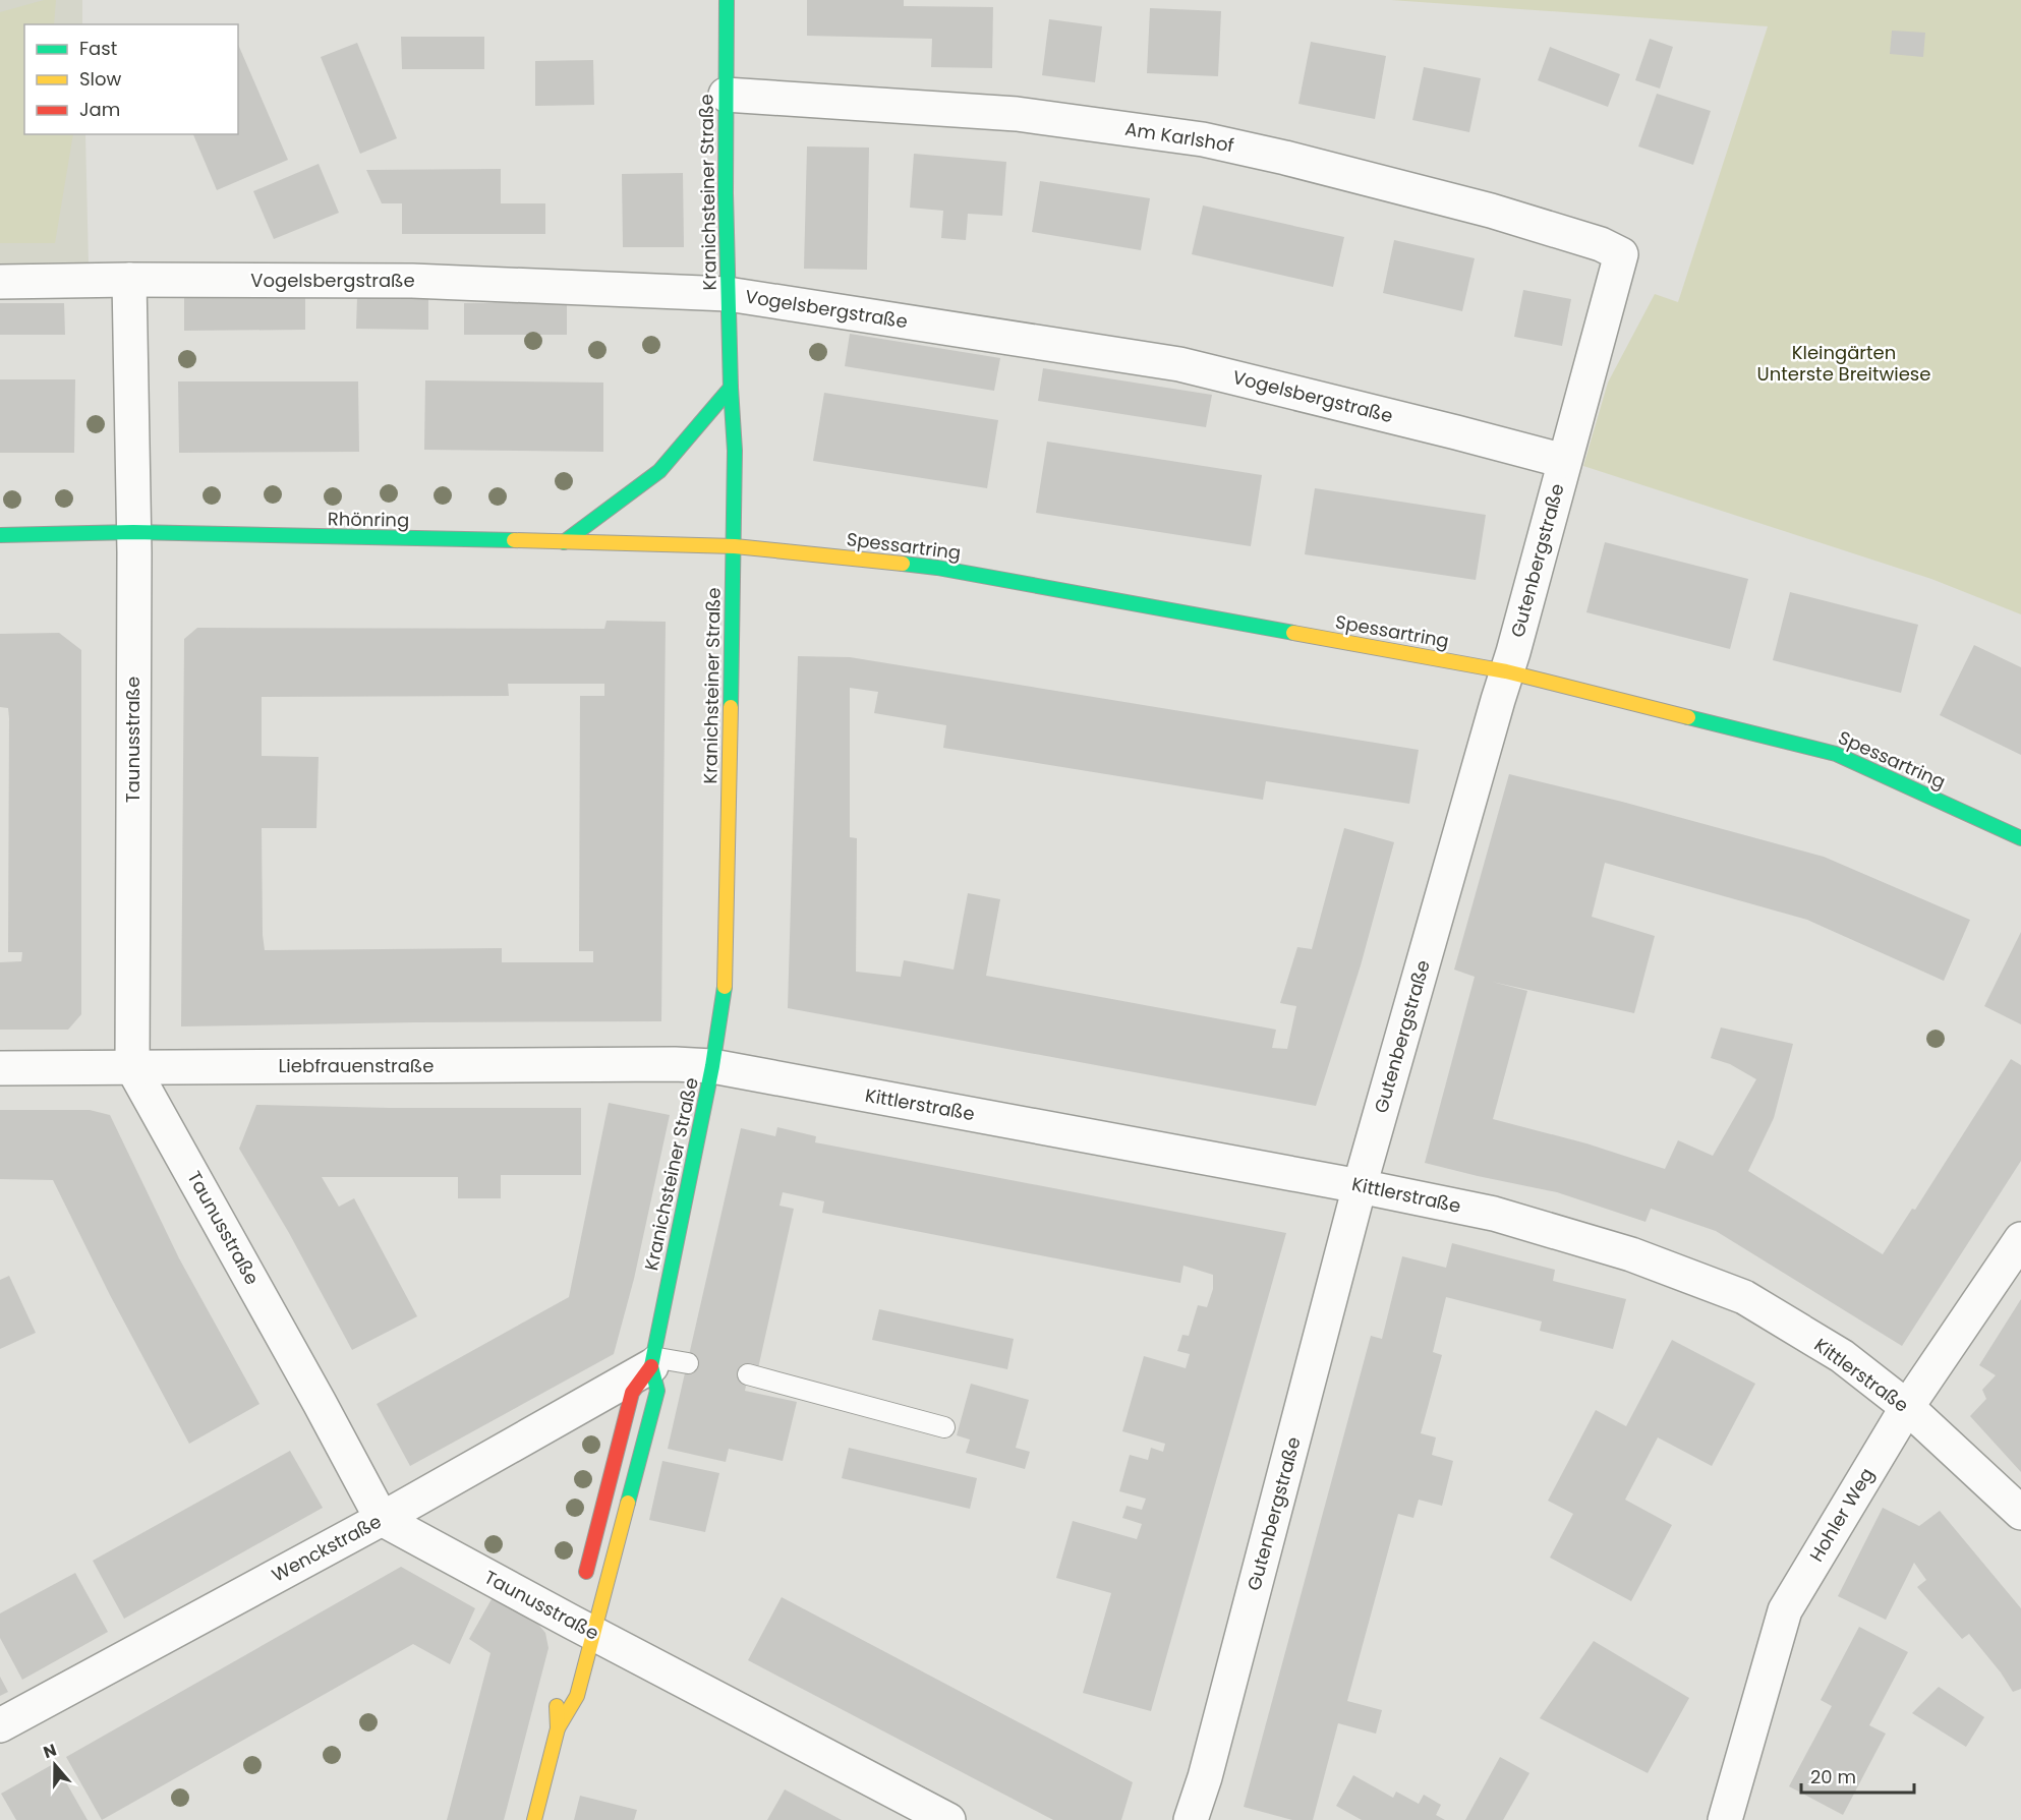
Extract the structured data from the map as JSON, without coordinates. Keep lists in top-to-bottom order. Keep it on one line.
{"streets":{"main road":["Kranichsteiner Straße","Rhönring","Spessartring"],"street":["Am Karlshof","Vogelsbergstraße","Gutenbergstraße","Taunusstraße","Liebfrauenstraße","Kittlerstraße","Hohler Weg","Wenckstraße"]},"crossings":[["Am Karlshof","Kranichsteiner Straße"],["Am Karlshof","Gutenbergstraße"],["Kranichsteiner Straße","Vogelsbergstraße"],["Kranichsteiner Straße","Rhönring"],["Kranichsteiner Straße","Spessartring"],["Kranichsteiner Straße","Taunusstraße"],["Kranichsteiner Straße","Liebfrauenstraße"],["Kranichsteiner Straße","Kittlerstraße"],["Kranichsteiner Straße","Wenckstraße"],["Vogelsbergstraße","Gutenbergstraße"],["Vogelsbergstraße","Taunusstraße"],["Rhönring","Spessartring"],["Rhönring","Taunusstraße"],["Spessartring","Gutenbergstraße"],["Gutenbergstraße","Kittlerstraße"],["Taunusstraße","Liebfrauenstraße"],["Taunusstraße","Wenckstraße"],["Liebfrauenstraße","Kittlerstraße"],["Kittlerstraße","Hohler Weg"]],"parks":["Kleingärten Unterste Breitwiese"],"legend":["Fast","Slow","Jam"],"scale_bar":"20 m","north":"top"}
